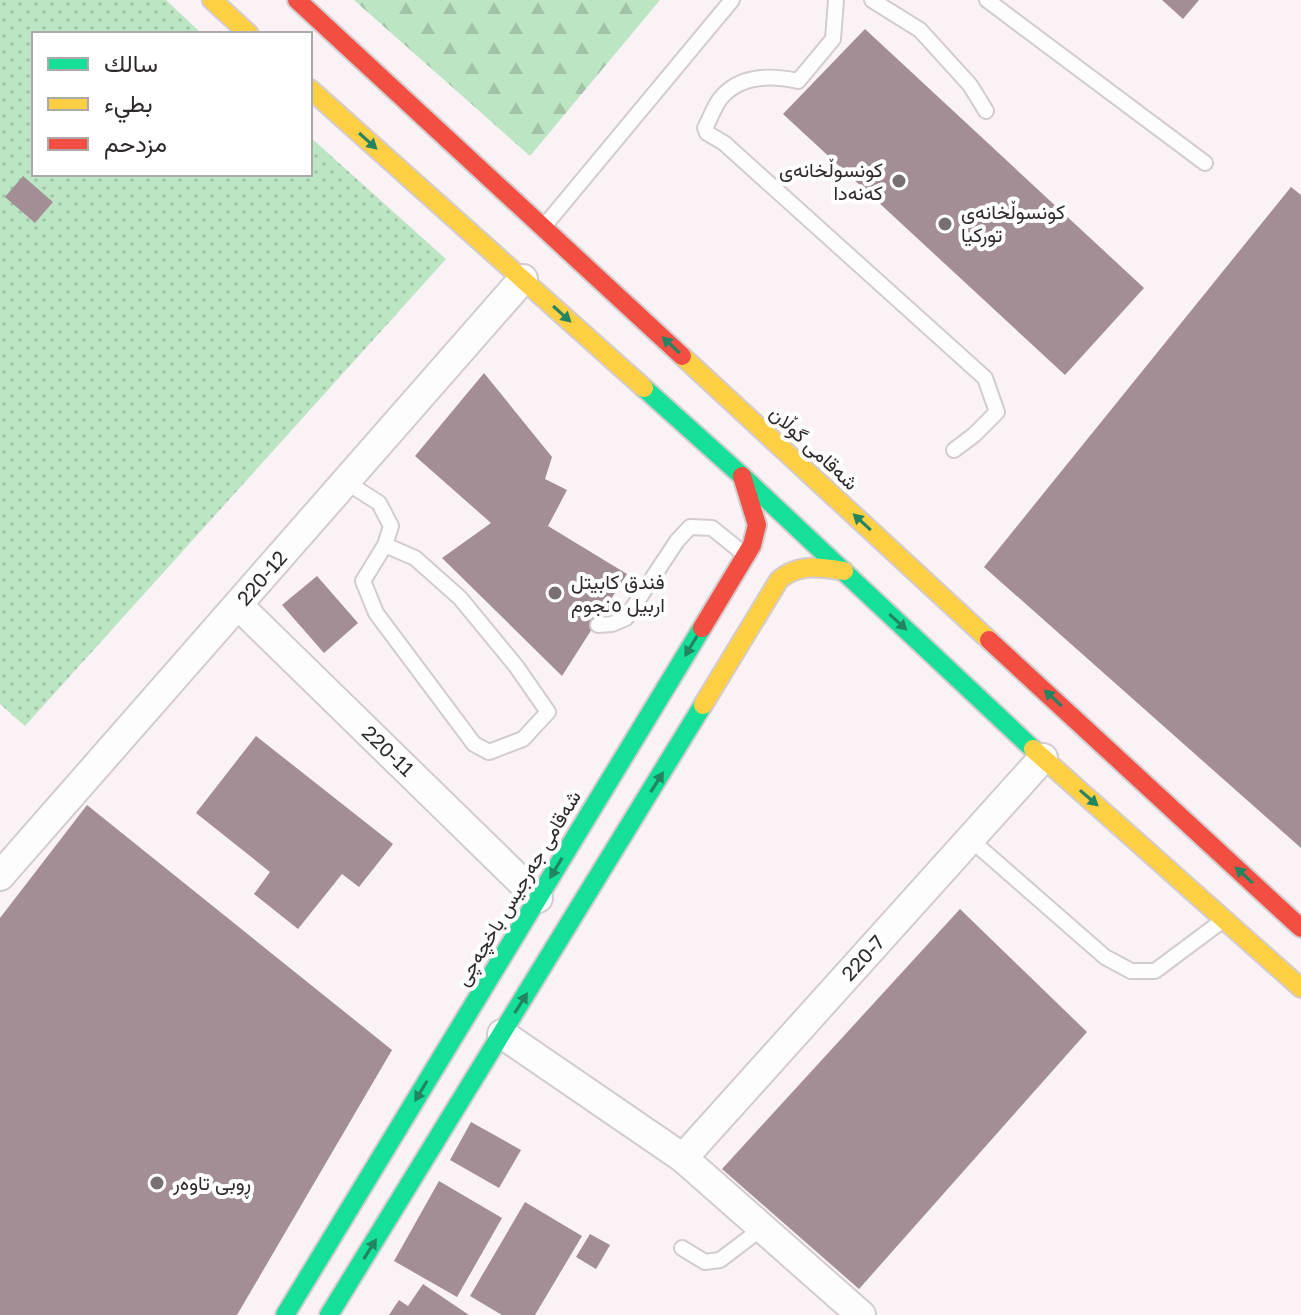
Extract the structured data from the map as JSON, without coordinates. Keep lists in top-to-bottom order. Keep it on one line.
{"streets":{"main road":["شەقامی گوڵان","شەقامی جەرجیس باخچەچی"],"street":["220-12","220-11","220-7"]},"crossings":[["220-12","220-11"],["220-11","شەقامی جەرجیس باخچەچی"]],"places":["کونسوڵخانەی کەنەدا","کونسوڵخانەی تورکیا","فندق كابيتل اربيل ٥نجوم","ڕوبی تاوەر"],"legend":["سالك","بطيء","مزدحم"]}
